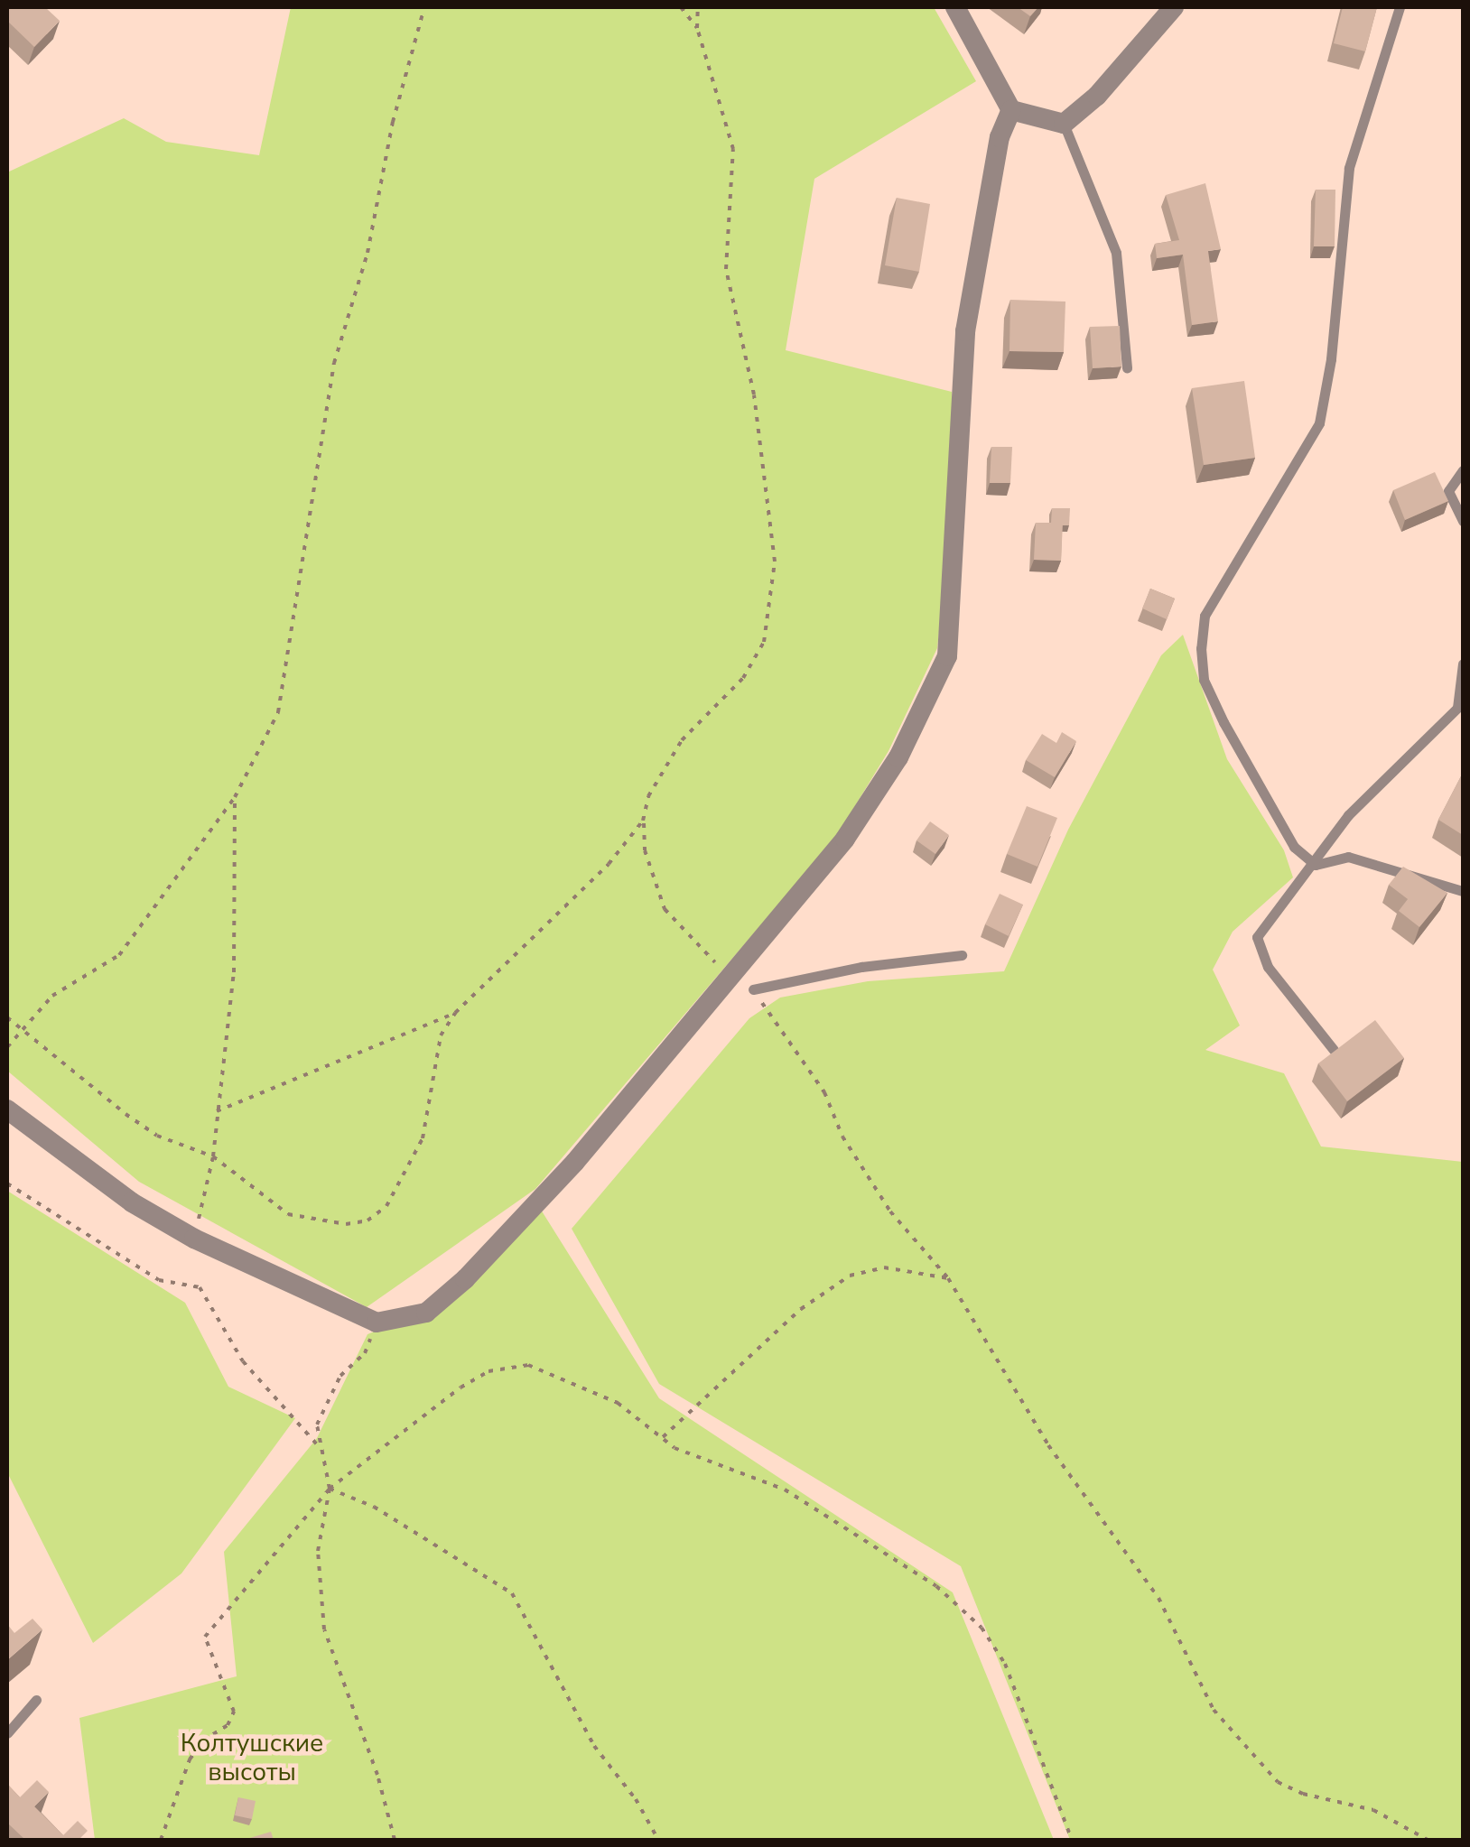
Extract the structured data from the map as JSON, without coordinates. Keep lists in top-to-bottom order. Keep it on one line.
{"parks":["Колтушские высоты"]}
